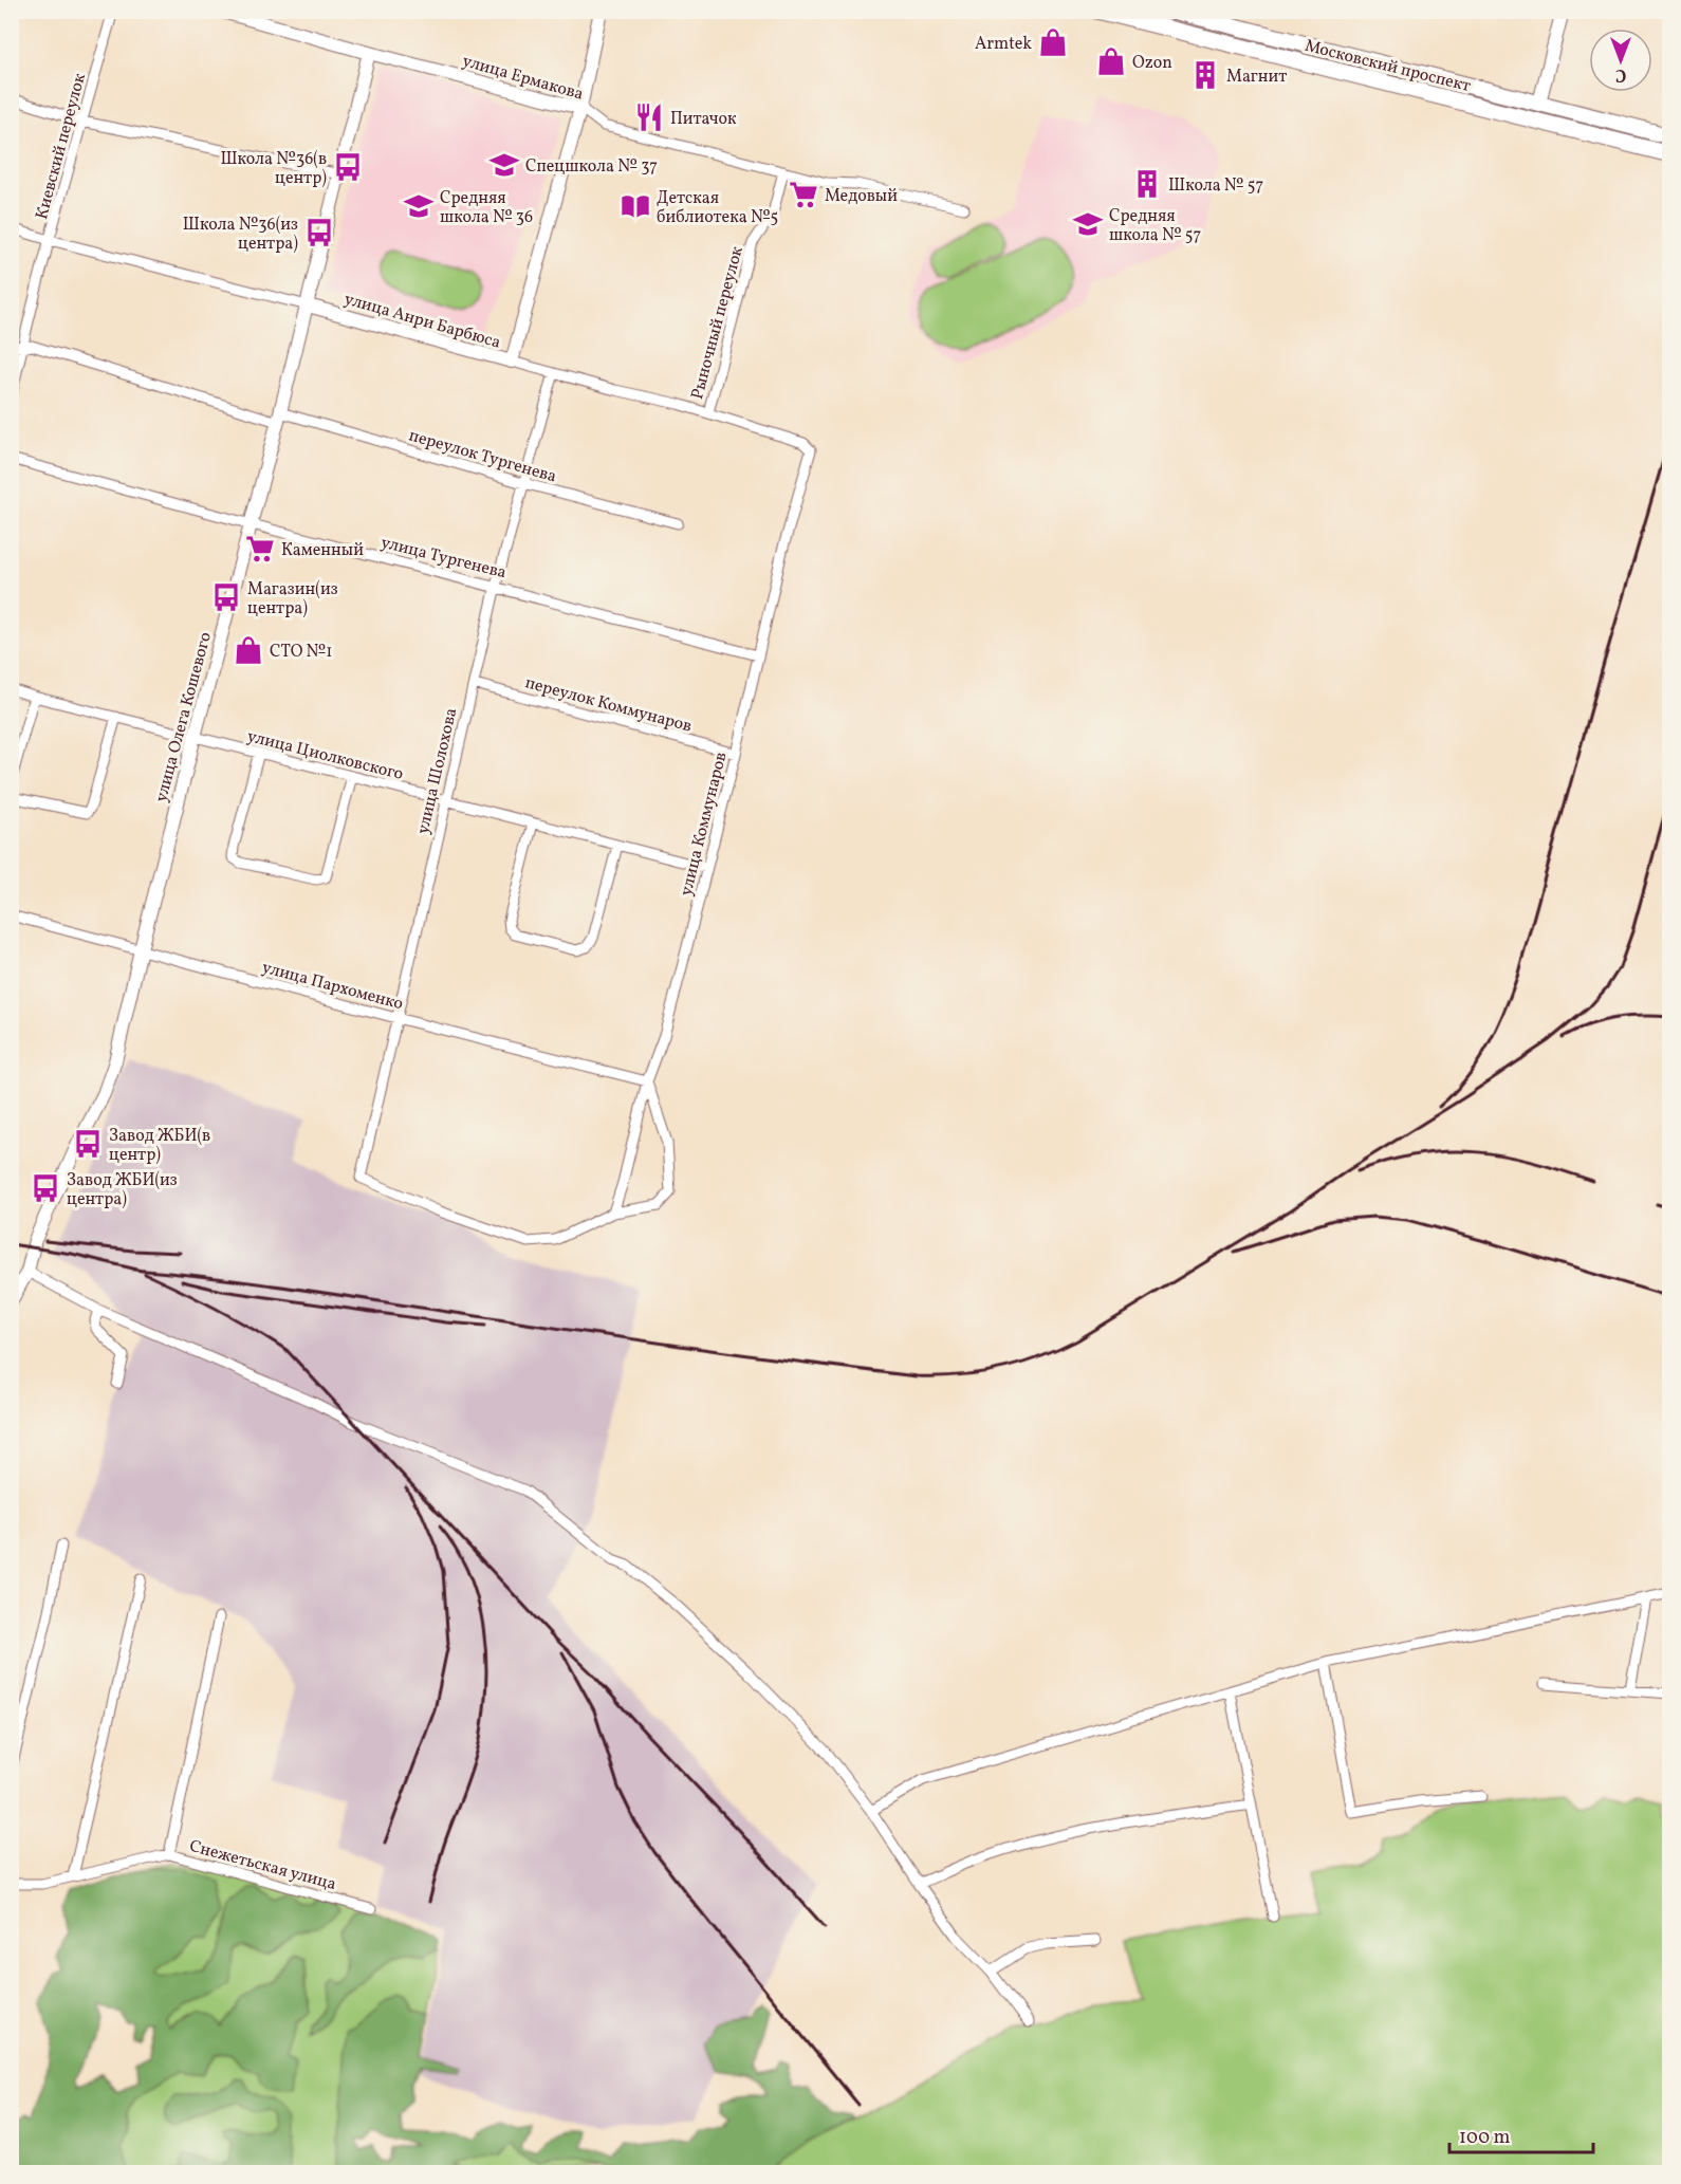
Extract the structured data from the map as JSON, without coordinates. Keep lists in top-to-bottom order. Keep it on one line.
{"streets":{"main road":["Московский проспект"],"street":["улица Ермакова","Киевский переулок","улица Анри Барбюса","Рыночный переулок","переулок Тургенева","улица Тургенева","переулок Коммунаров","улица Олега Кошевого","улица Циолковского","улица Шолохова","улица Коммунаров","улица Пархоменко","Снежетьская улица"]},"crossings":[["улица Ермакова","Рыночный переулок"],["улица Ермакова","улица Олега Кошевого"],["Киевский переулок","улица Анри Барбюса"],["Киевский переулок","переулок Тургенева"],["улица Анри Барбюса","Рыночный переулок"],["улица Анри Барбюса","улица Олега Кошевого"],["улица Анри Барбюса","улица Шолохова"],["улица Анри Барбюса","улица Коммунаров"],["переулок Тургенева","улица Олега Кошевого"],["переулок Тургенева","улица Шолохова"],["улица Тургенева","улица Олега Кошевого"],["улица Тургенева","улица Шолохова"],["улица Тургенева","улица Коммунаров"],["переулок Коммунаров","улица Шолохова"],["переулок Коммунаров","улица Коммунаров"],["улица Олега Кошевого","улица Циолковского"],["улица Олега Кошевого","улица Пархоменко"],["улица Циолковского","улица Шолохова"],["улица Циолковского","улица Коммунаров"],["улица Шолохова","улица Коммунаров"],["улица Шолохова","улица Пархоменко"],["улица Коммунаров","улица Пархоменко"]],"places":{"shop":["Armtek","Ozon","СТО №1"],"building":["Магнит","Школа № 57"],"restaurant":["Питачок"],"school or university":["Спецшкола № 37","Средняя школа № 36","Средняя школа № 57"],"bus stop":["Школа №36(в центр)","Школа №36(из центра)","Магазин(из центра)","Завод ЖБИ(в центр)","Завод ЖБИ(из центра)"],"supermarket":["Медовый","Каменный"],"library":["Детская библиотека №5"]},"scale_bar":"100 m","north":"bottom"}
